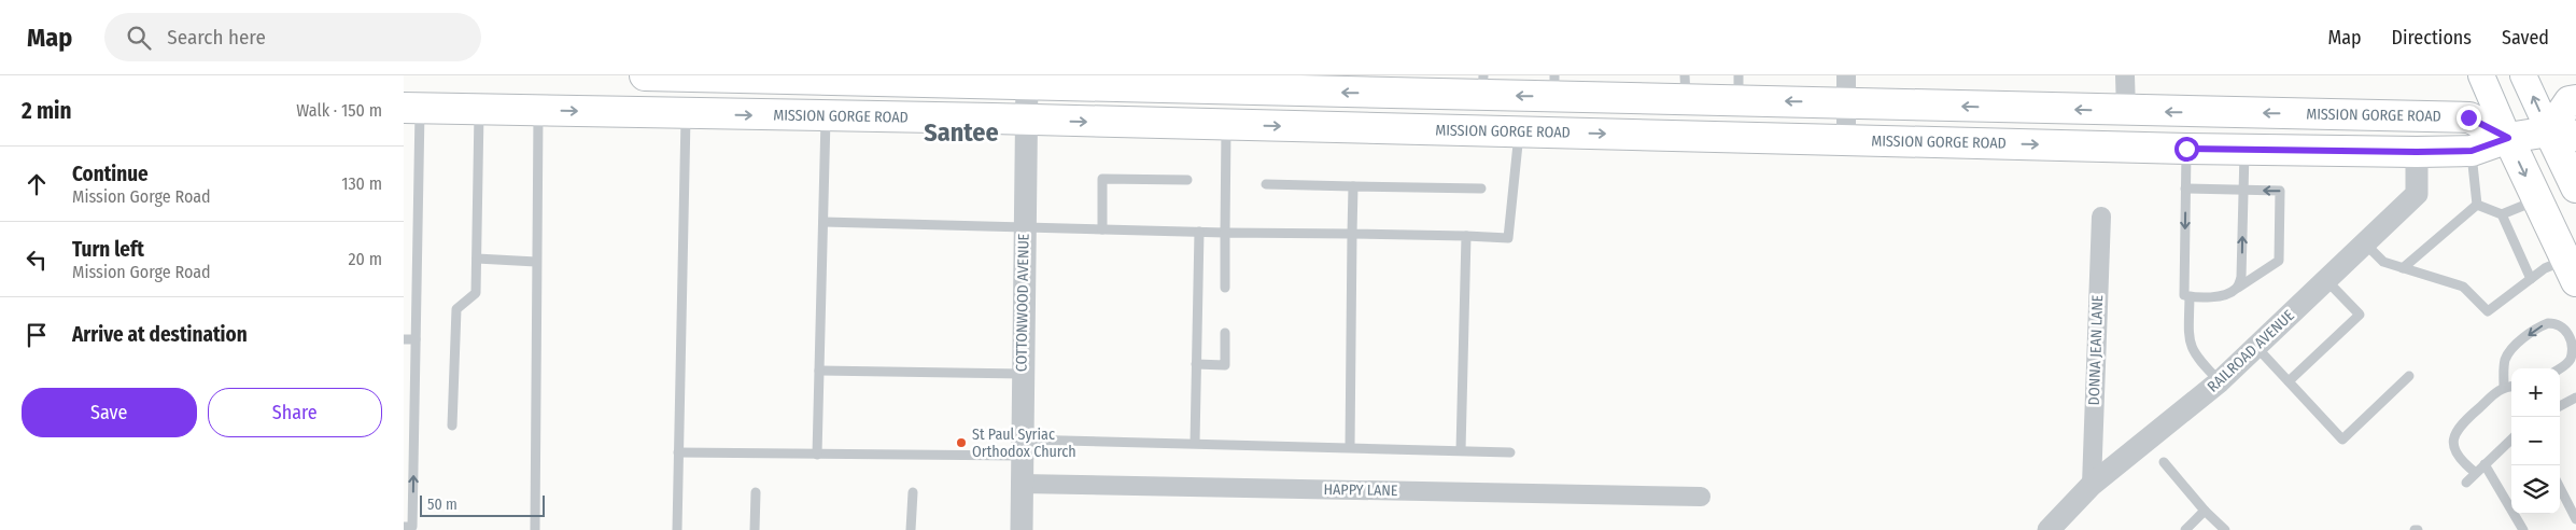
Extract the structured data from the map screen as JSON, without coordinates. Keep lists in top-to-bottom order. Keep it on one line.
{"streets":{"main road":["MISSION GORGE ROAD"],"street":["COTTONWOOD AVENUE","DONNA JEAN LANE","RAILROAD AVENUE","HAPPY LANE"]},"crossings":[["MISSION GORGE ROAD","COTTONWOOD AVENUE"],["MISSION GORGE ROAD","RAILROAD AVENUE"],["COTTONWOOD AVENUE","HAPPY LANE"],["DONNA JEAN LANE","RAILROAD AVENUE"]],"districts":["Santee"],"places":["St Paul Syriac Orthodox Church"],"scale_bar":"50 m","page":{"header":"Map","search":"Search here","nav":["Map","Directions","Saved"],"heading":["2 min","Walk · 150 m"],"list":[["Continue","Mission Gorge Road","130 m"],["Turn left","Mission Gorge Road","20 m"],"Arrive at destination"],"map_buttons":["+","−"],"buttons":["Save","Share"],"scale":"50 m"}}
